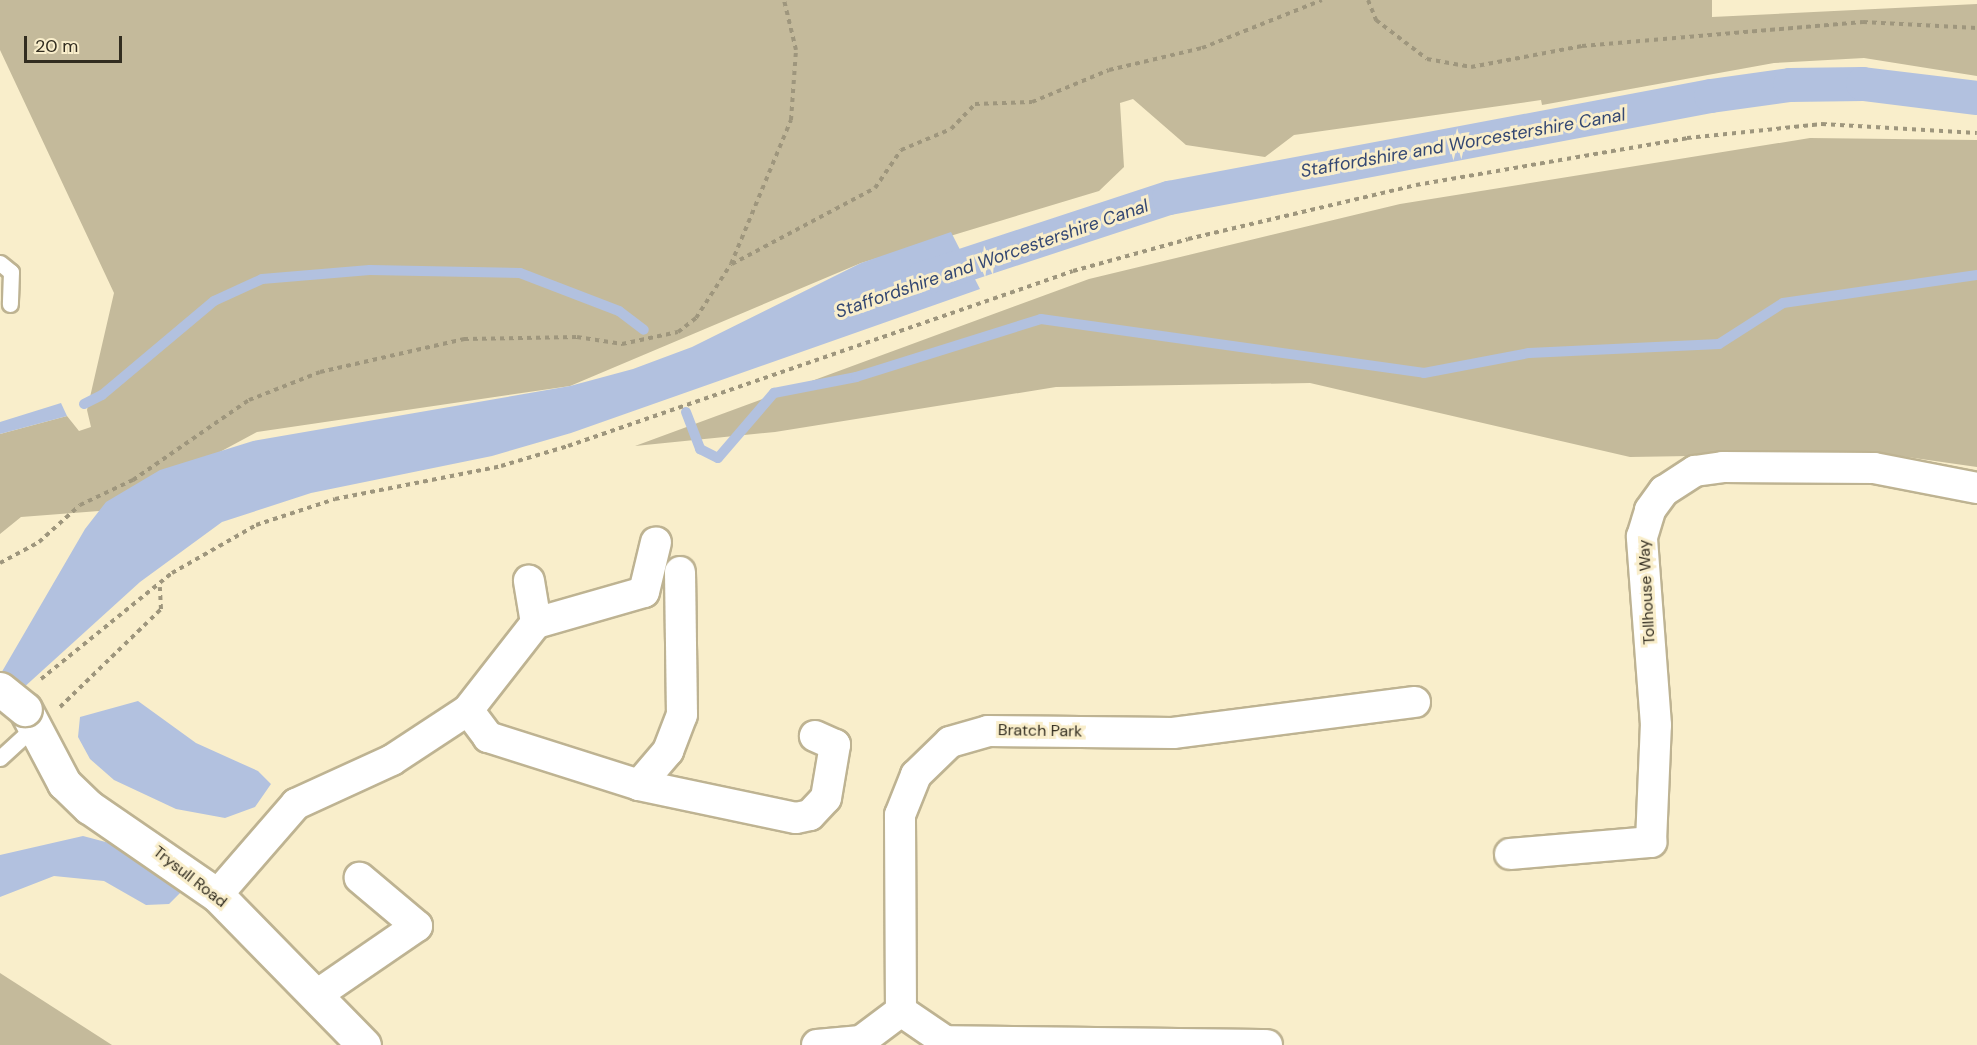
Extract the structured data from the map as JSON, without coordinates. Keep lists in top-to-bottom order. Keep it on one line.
{"streets":{"street":["Tollhouse Way","Bratch Park","Trysull Road"]},"water":["Staffordshire and Worcestershire Canal"],"scale_bar":"20 m"}
